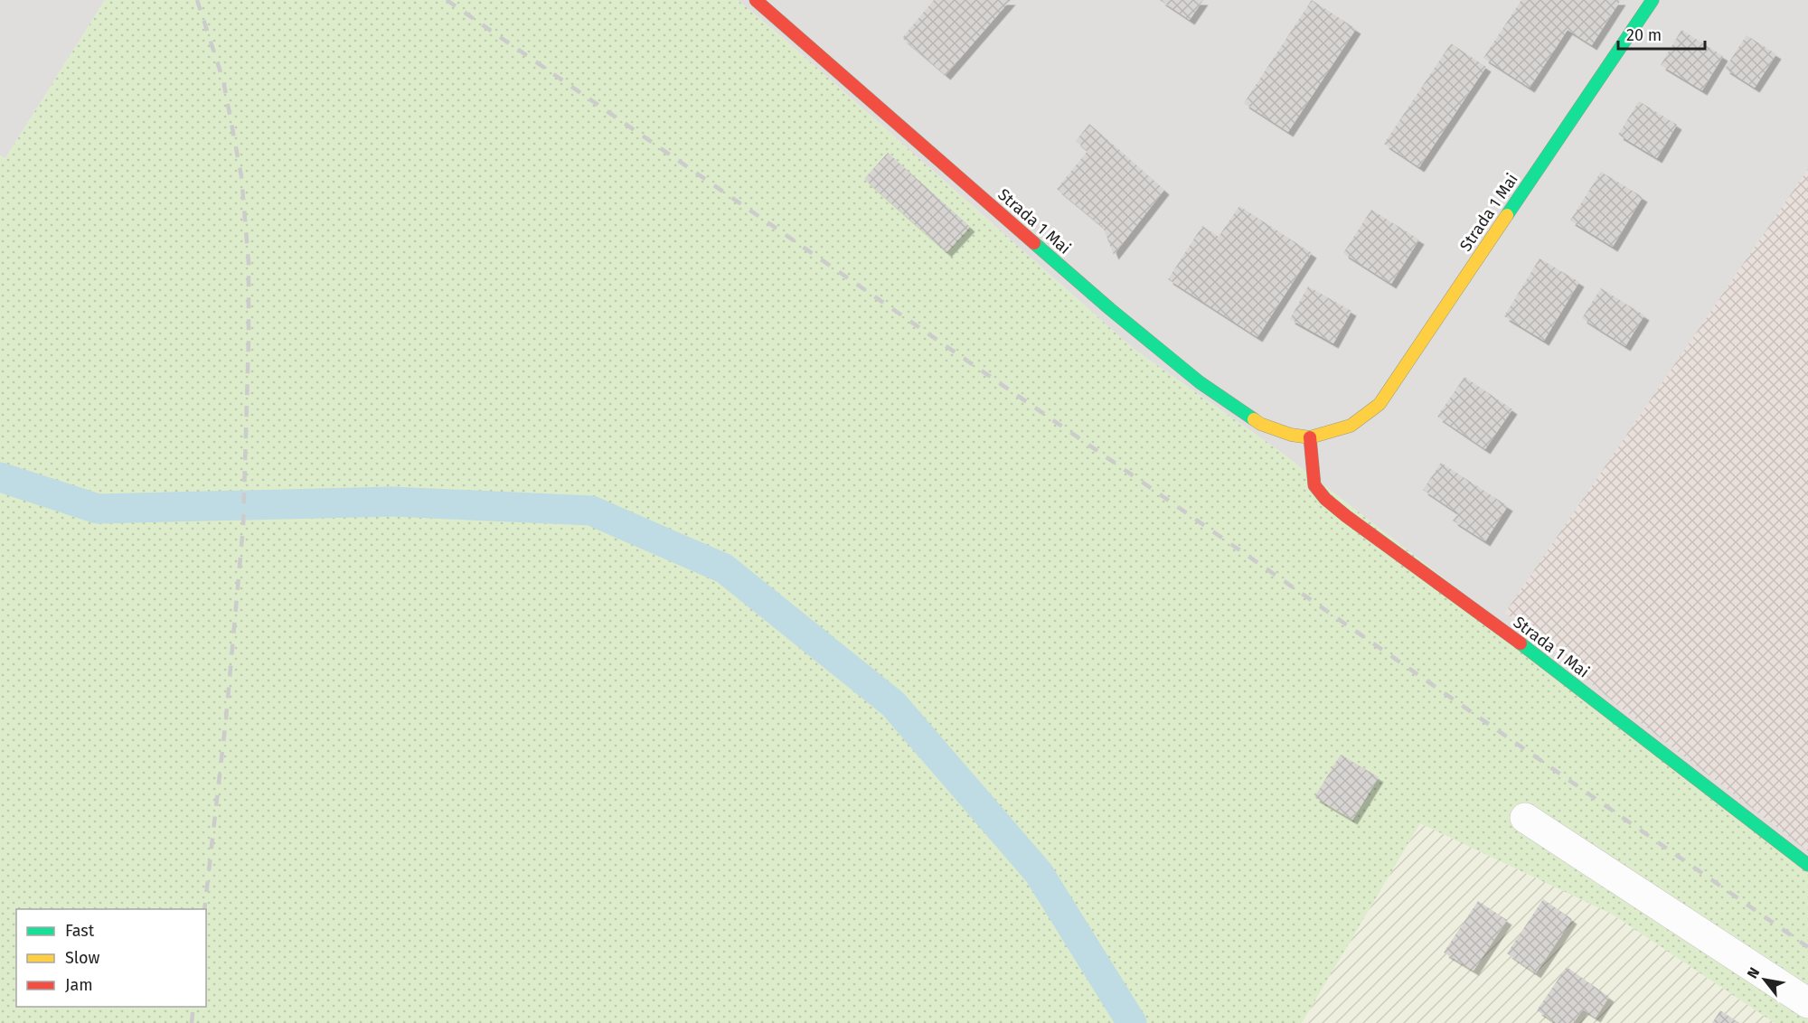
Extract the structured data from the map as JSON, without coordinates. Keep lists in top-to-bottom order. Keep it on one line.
{"streets":{"main road":["Strada 1 Mai"]},"legend":["Fast","Slow","Jam"],"scale_bar":"20 m","north":"top left"}
